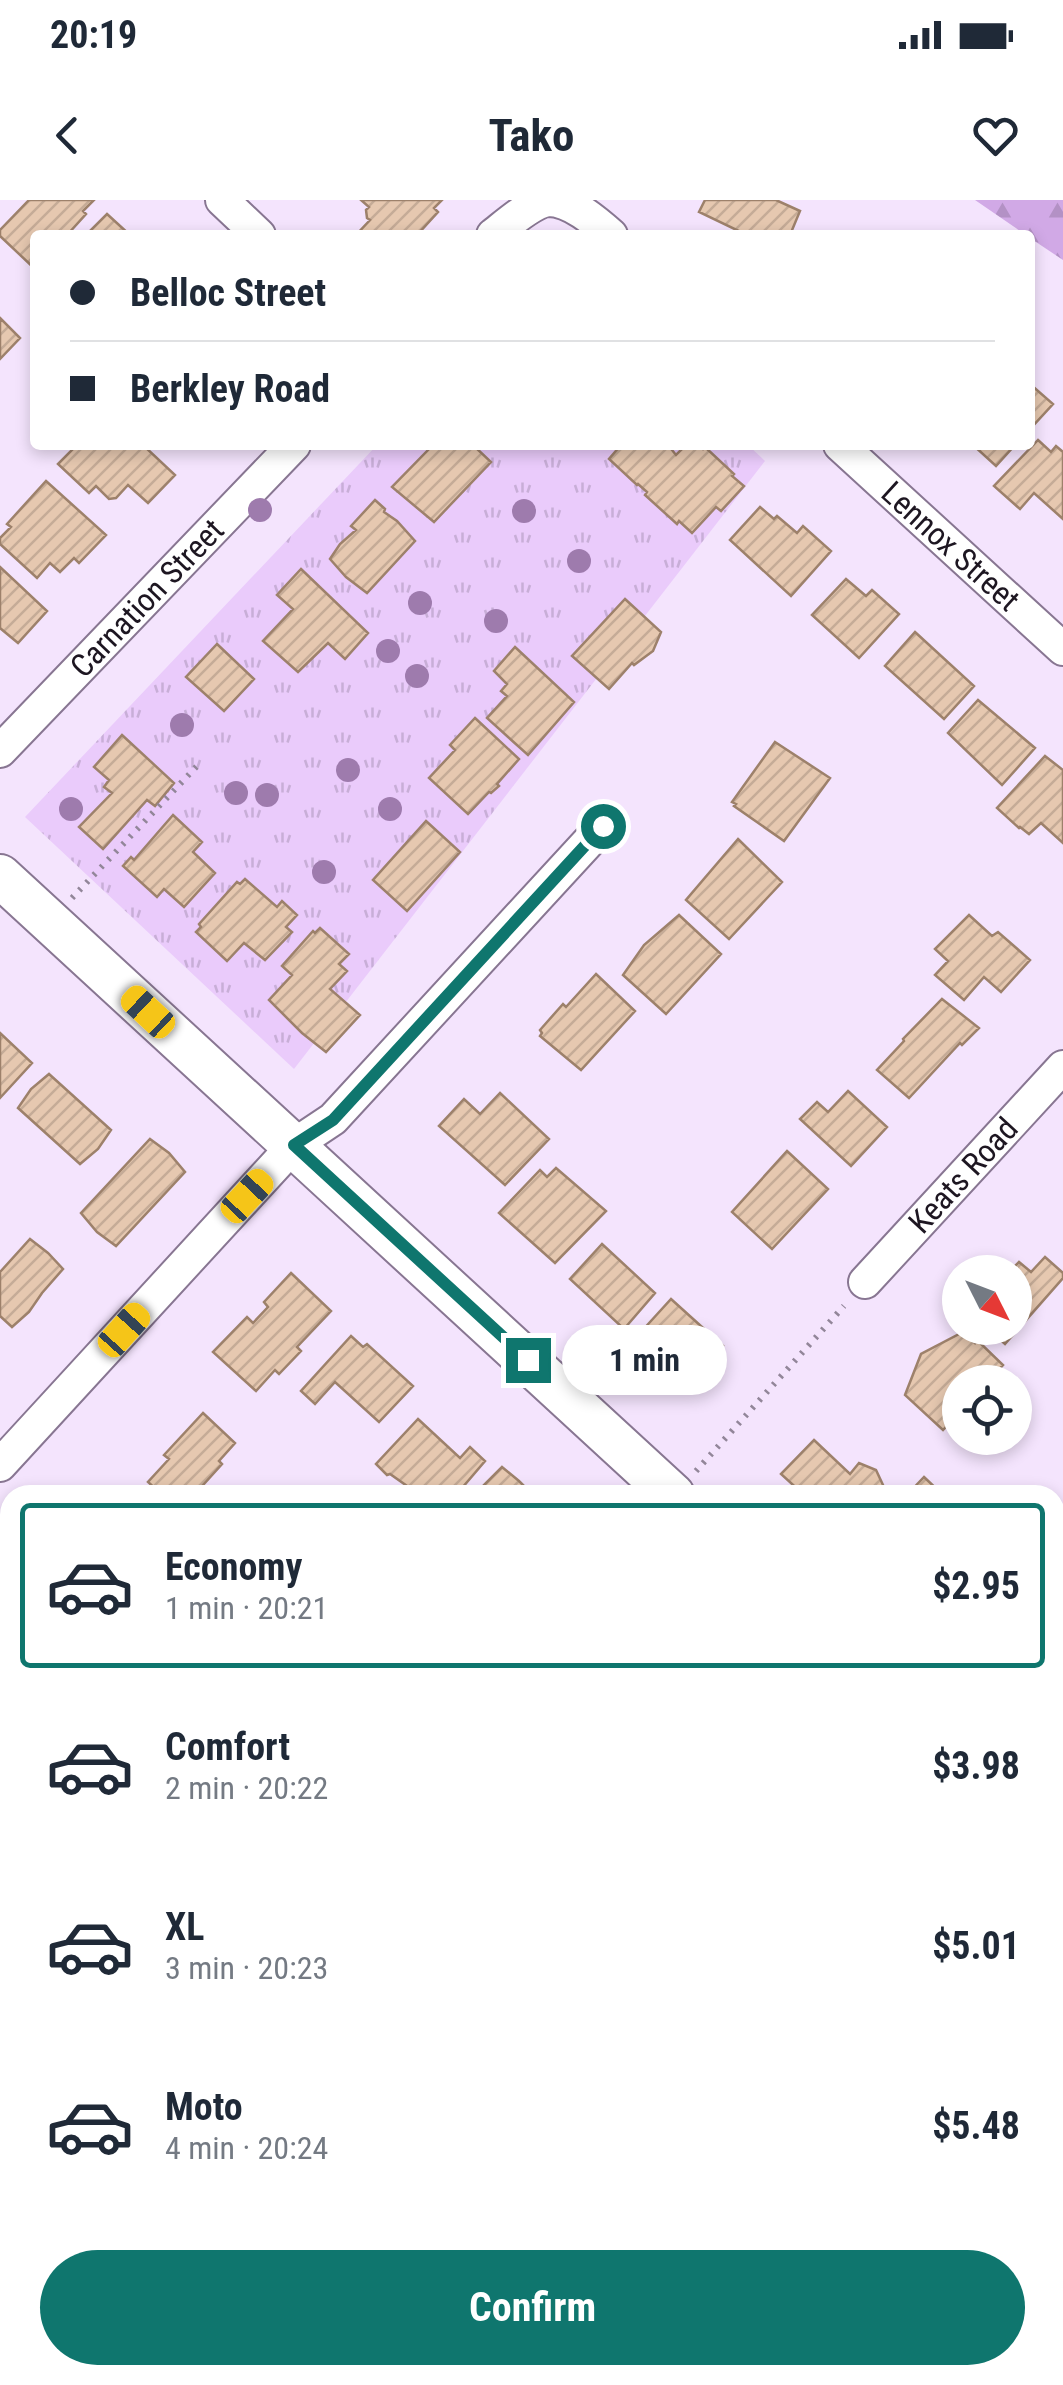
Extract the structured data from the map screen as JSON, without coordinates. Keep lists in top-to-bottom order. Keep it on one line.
{"streets":{"street":["Lennox Street","Carnation Street","Keats Road"]},"north":"bottom right","page":{"status":"20:19","header":"Tako","banner":["Belloc Street","Berkley Road"],"bubble":"1 min","list":[{"name":"Economy","note":"1 min · 20:21","value":"$2.95"},{"name":"Comfort","note":"2 min · 20:22","value":"$3.98"},{"name":"XL","note":"3 min · 20:23","value":"$5.01"},{"name":"Moto","note":"4 min · 20:24","value":"$5.48"}],"buttons":"Confirm"}}
